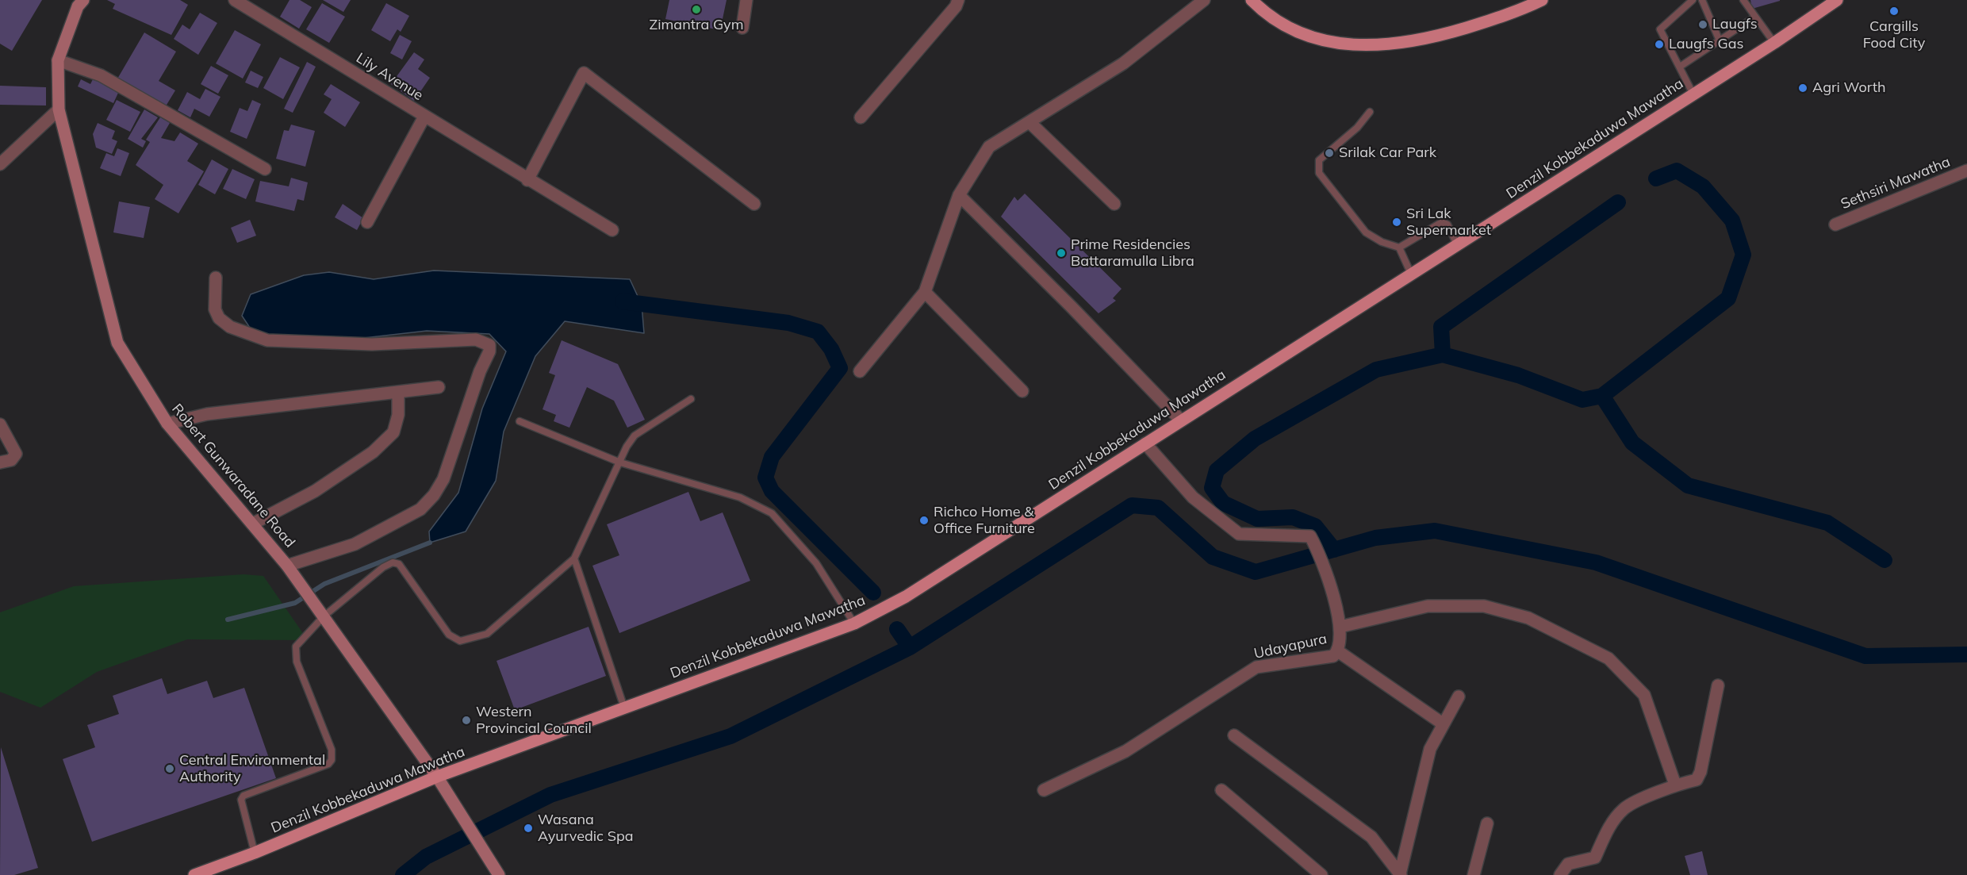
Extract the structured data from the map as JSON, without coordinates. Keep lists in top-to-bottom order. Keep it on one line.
{"streets":{"main road":["Denzil Kobbekaduwa Mawatha"],"street":["Lily Avenue","Sethsiri Mawatha","Robert Gunwaradane Road","Udayapura"]},"crossings":[["Denzil Kobbekaduwa Mawatha","Robert Gunwaradane Road"],["Denzil Kobbekaduwa Mawatha","Udayapura"]],"places":["Zimantra Gym","Cargills Food City","Laugfs","Laugfs Gas","Agri Worth","Srilak Car Park","Sri Lak Supermarket","Prime Residencies Battaramulla Libra","Richco Home & Office Furniture","Western Provincial Council","Central Environmental Authority","Wasana Ayurvedic Spa"]}
